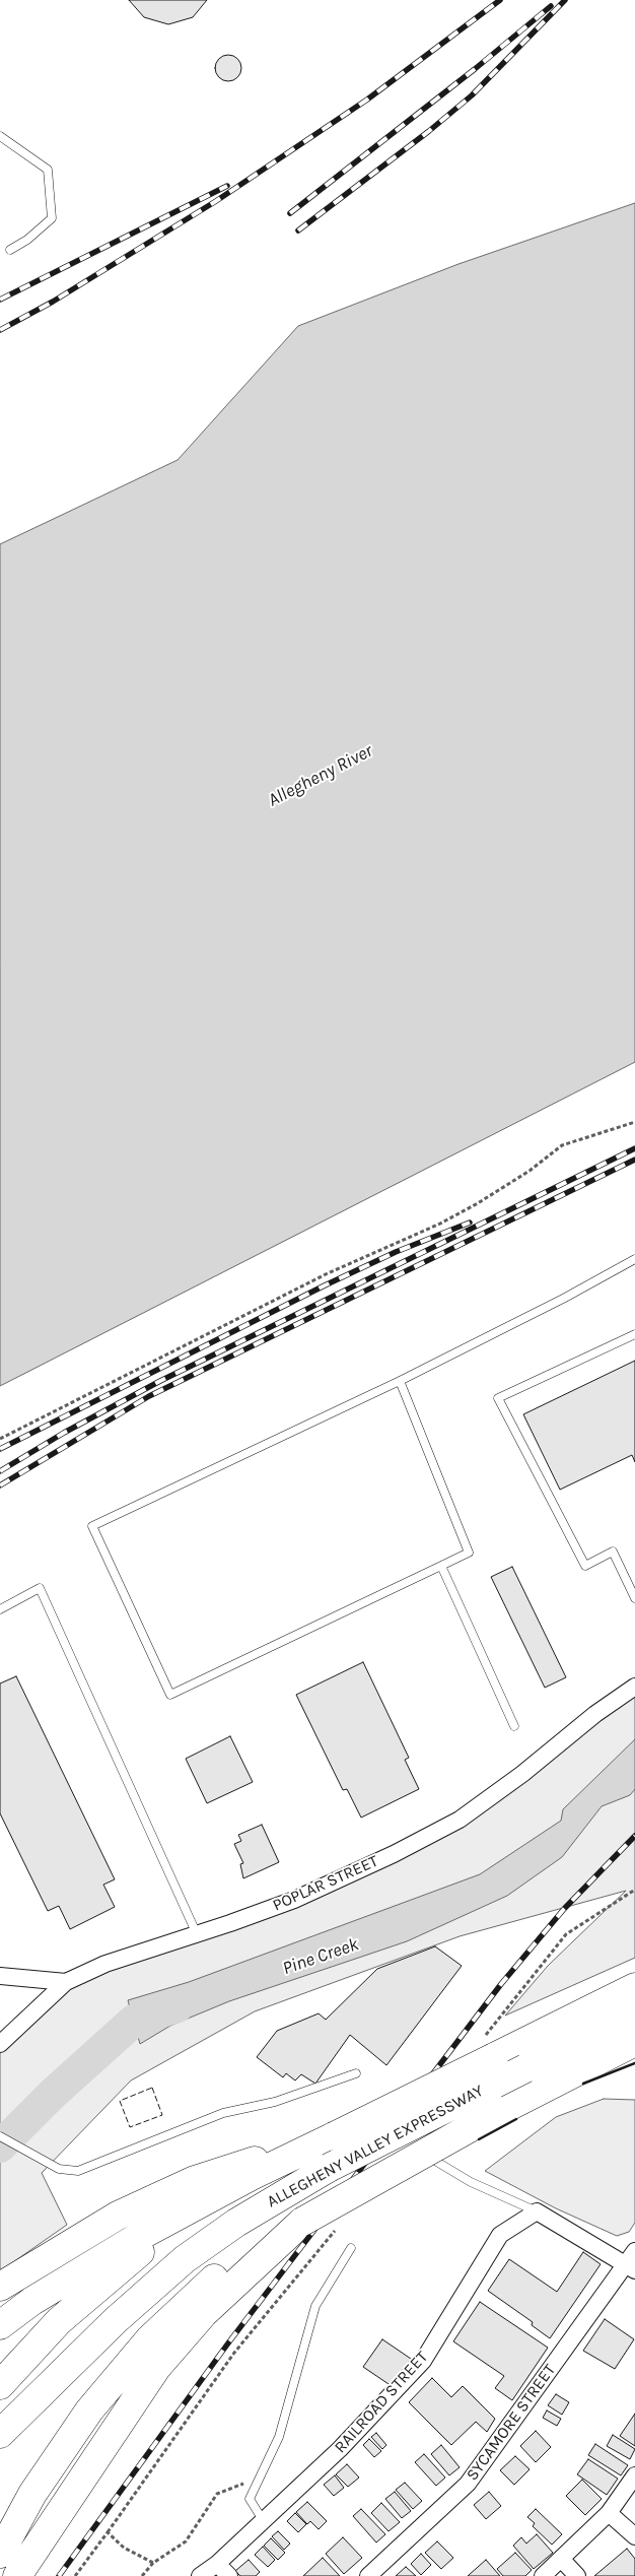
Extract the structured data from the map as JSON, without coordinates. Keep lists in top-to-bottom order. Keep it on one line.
{"streets":{"highway":["ALLEGHENY VALLEY EXPRESSWAY"],"street":["POPLAR STREET","RAILROAD STREET","SYCAMORE STREET"]},"water":["Allegheny River","Pine Creek"]}
